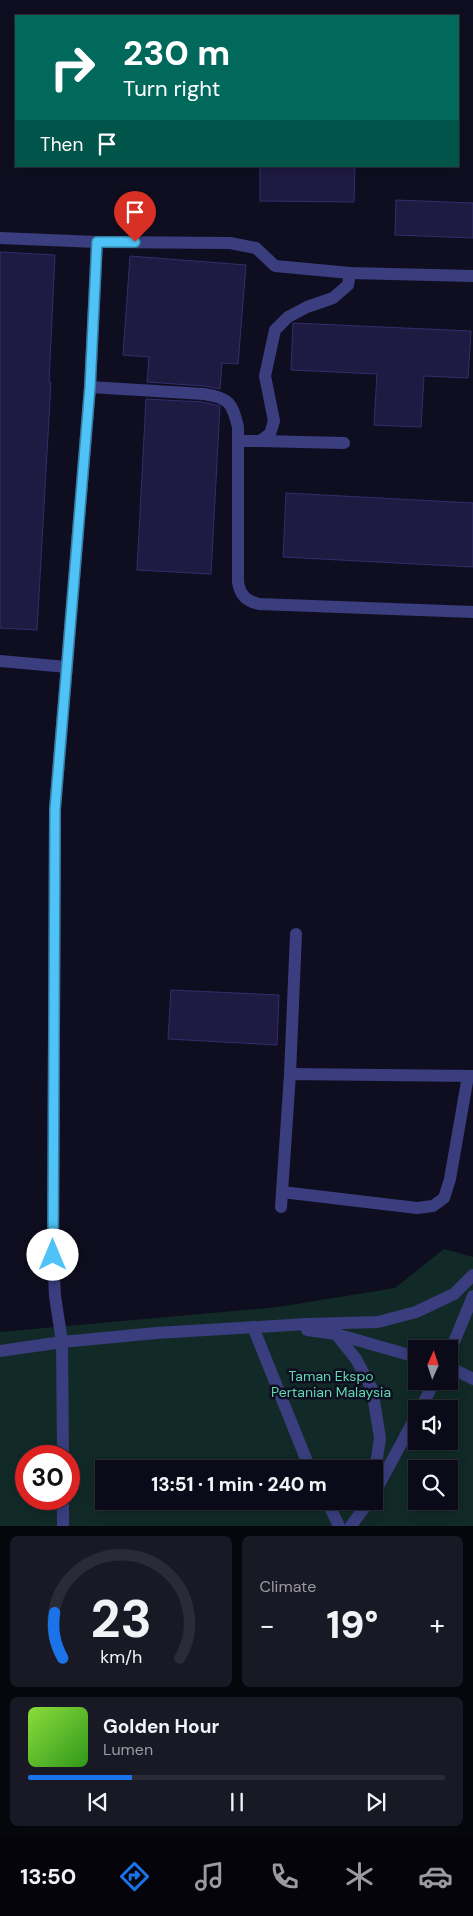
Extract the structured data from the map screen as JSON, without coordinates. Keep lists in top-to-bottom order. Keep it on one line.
{"parks":["Taman Ekspo Pertanian Malaysia"],"north":"top","page":{"turn":["230 m","Turn right"],"then":"Then","limit":"30","trip":"13:51 · 1 min · 240 m","tile":"Climate","heat":["−","19°","+"],"song":["Golden Hour","Lumen"],"tabs":"13:50","gauge":["23","km/h"]}}
